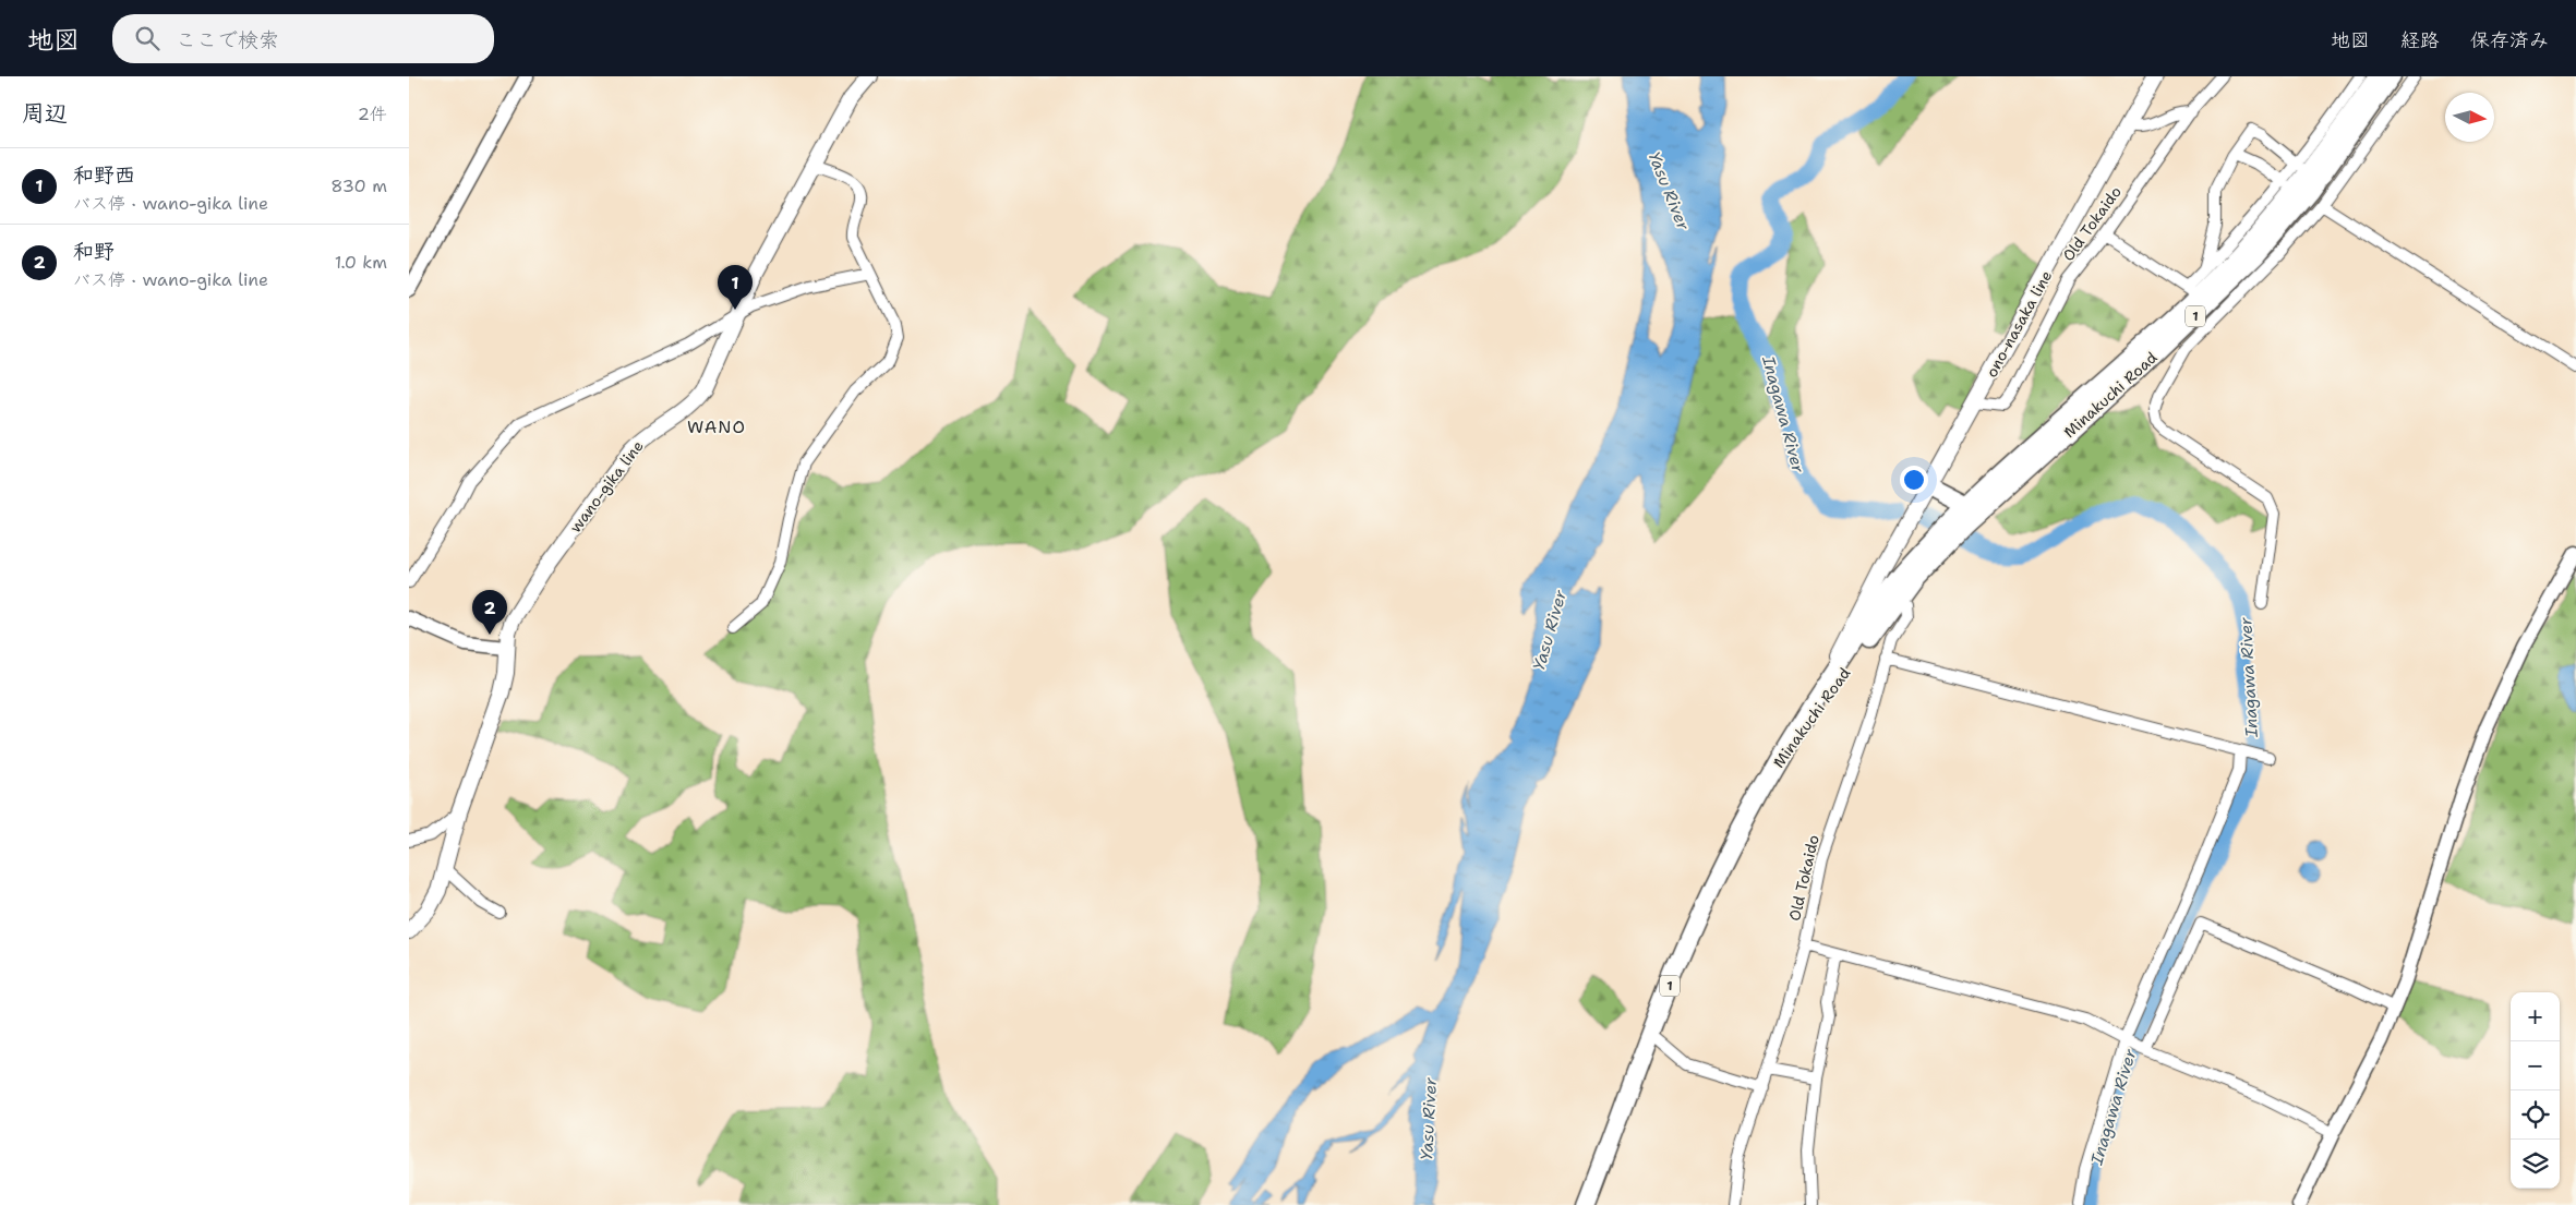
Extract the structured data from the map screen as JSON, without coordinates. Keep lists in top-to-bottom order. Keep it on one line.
{"streets":{"highway":["1","Minakuchi Road"],"main road":["ono-nasaka line","wano-gika line"],"street":["Old Tokaido"]},"crossings":[["Old Tokaido","ono-nasaka line"],["Old Tokaido","Minakuchi Road"],["1","Minakuchi Road"],["ono-nasaka line","Minakuchi Road"]],"districts":["WANO"],"water":["Yasu River","Inagawa River"],"north":"right","page":{"header":"地図","search":"ここで検索","nav":["地図","経路","保存済み"],"heading":["周辺","2件"],"list":[{"mark":"1","name":"和野西","note":"バス停 · wano-gika line","value":"830 m"},{"mark":"2","name":"和野","note":"バス停 · wano-gika line","value":"1.0 km"}],"pins":["1","2"],"map_buttons":["+","−"]}}
